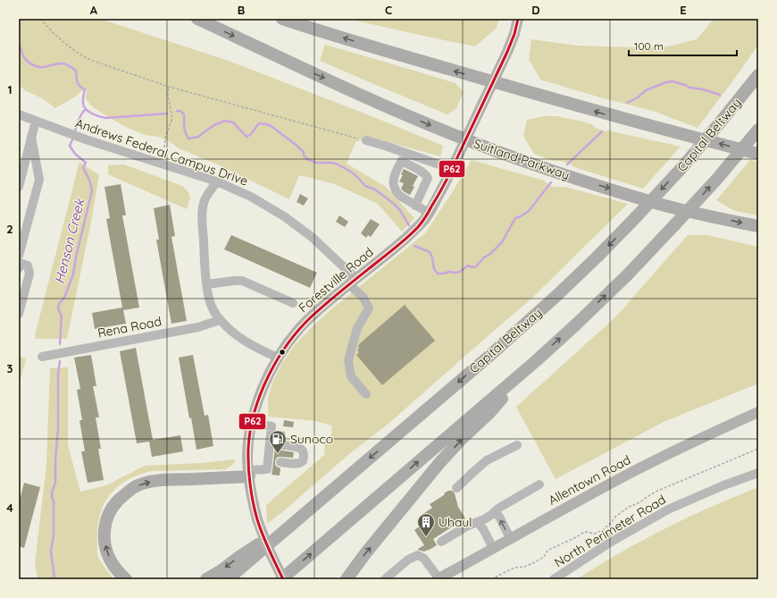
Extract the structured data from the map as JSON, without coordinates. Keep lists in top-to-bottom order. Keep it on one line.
{"streets":{"highway":["Capital Beltway","Suitland Parkway"],"main road":["Forestville Road","Allentown Road"],"street":["Andrews Federal Campus Drive","Rena Road","North Perimeter Road"]},"crossings":[["Andrews Federal Campus Drive","Forestville Road"],["Suitland Parkway","Forestville Road"]],"water":["Henson Creek"],"places":{"fuel station":["Sunoco"],"building":["Uhaul"]},"lines":["transit line P62"],"scale_bar":"100 m","grid":{"columns":["A","B","C","D","E"],"rows":["1","2","3","4"]}}
